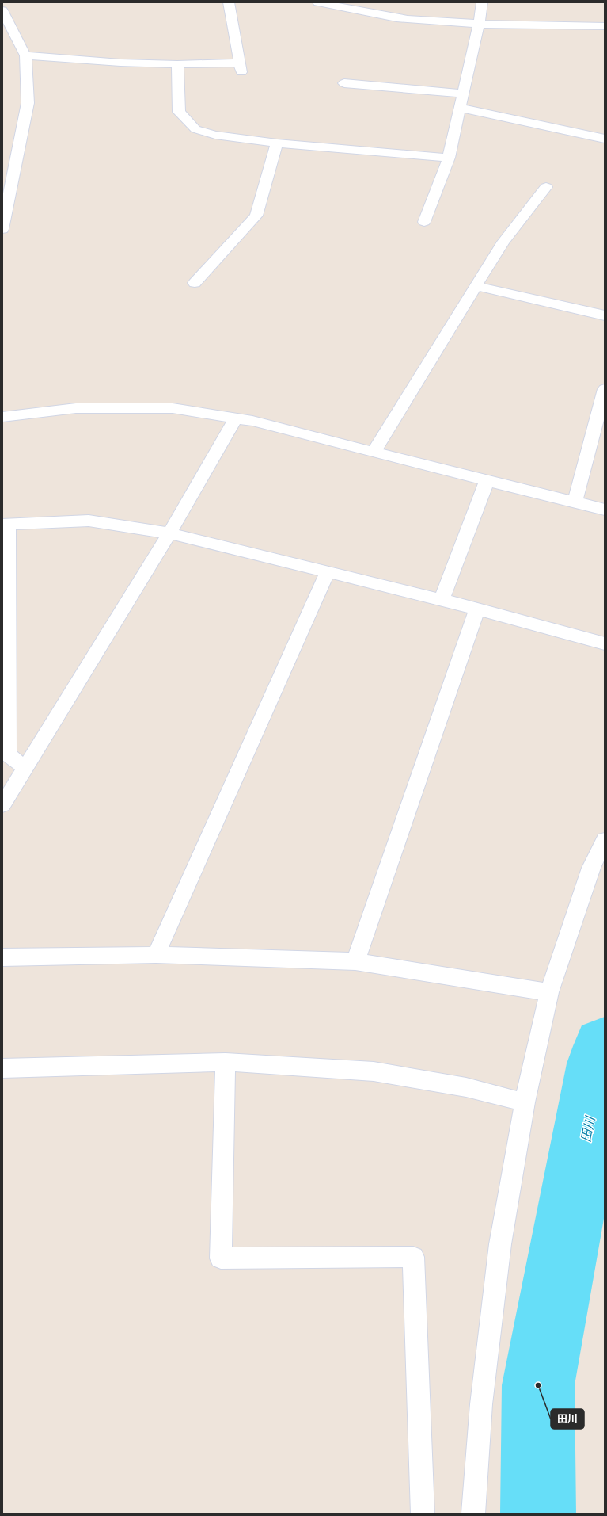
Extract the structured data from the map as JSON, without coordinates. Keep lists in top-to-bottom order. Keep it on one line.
{"water":["田川"],"places":["田川"]}
